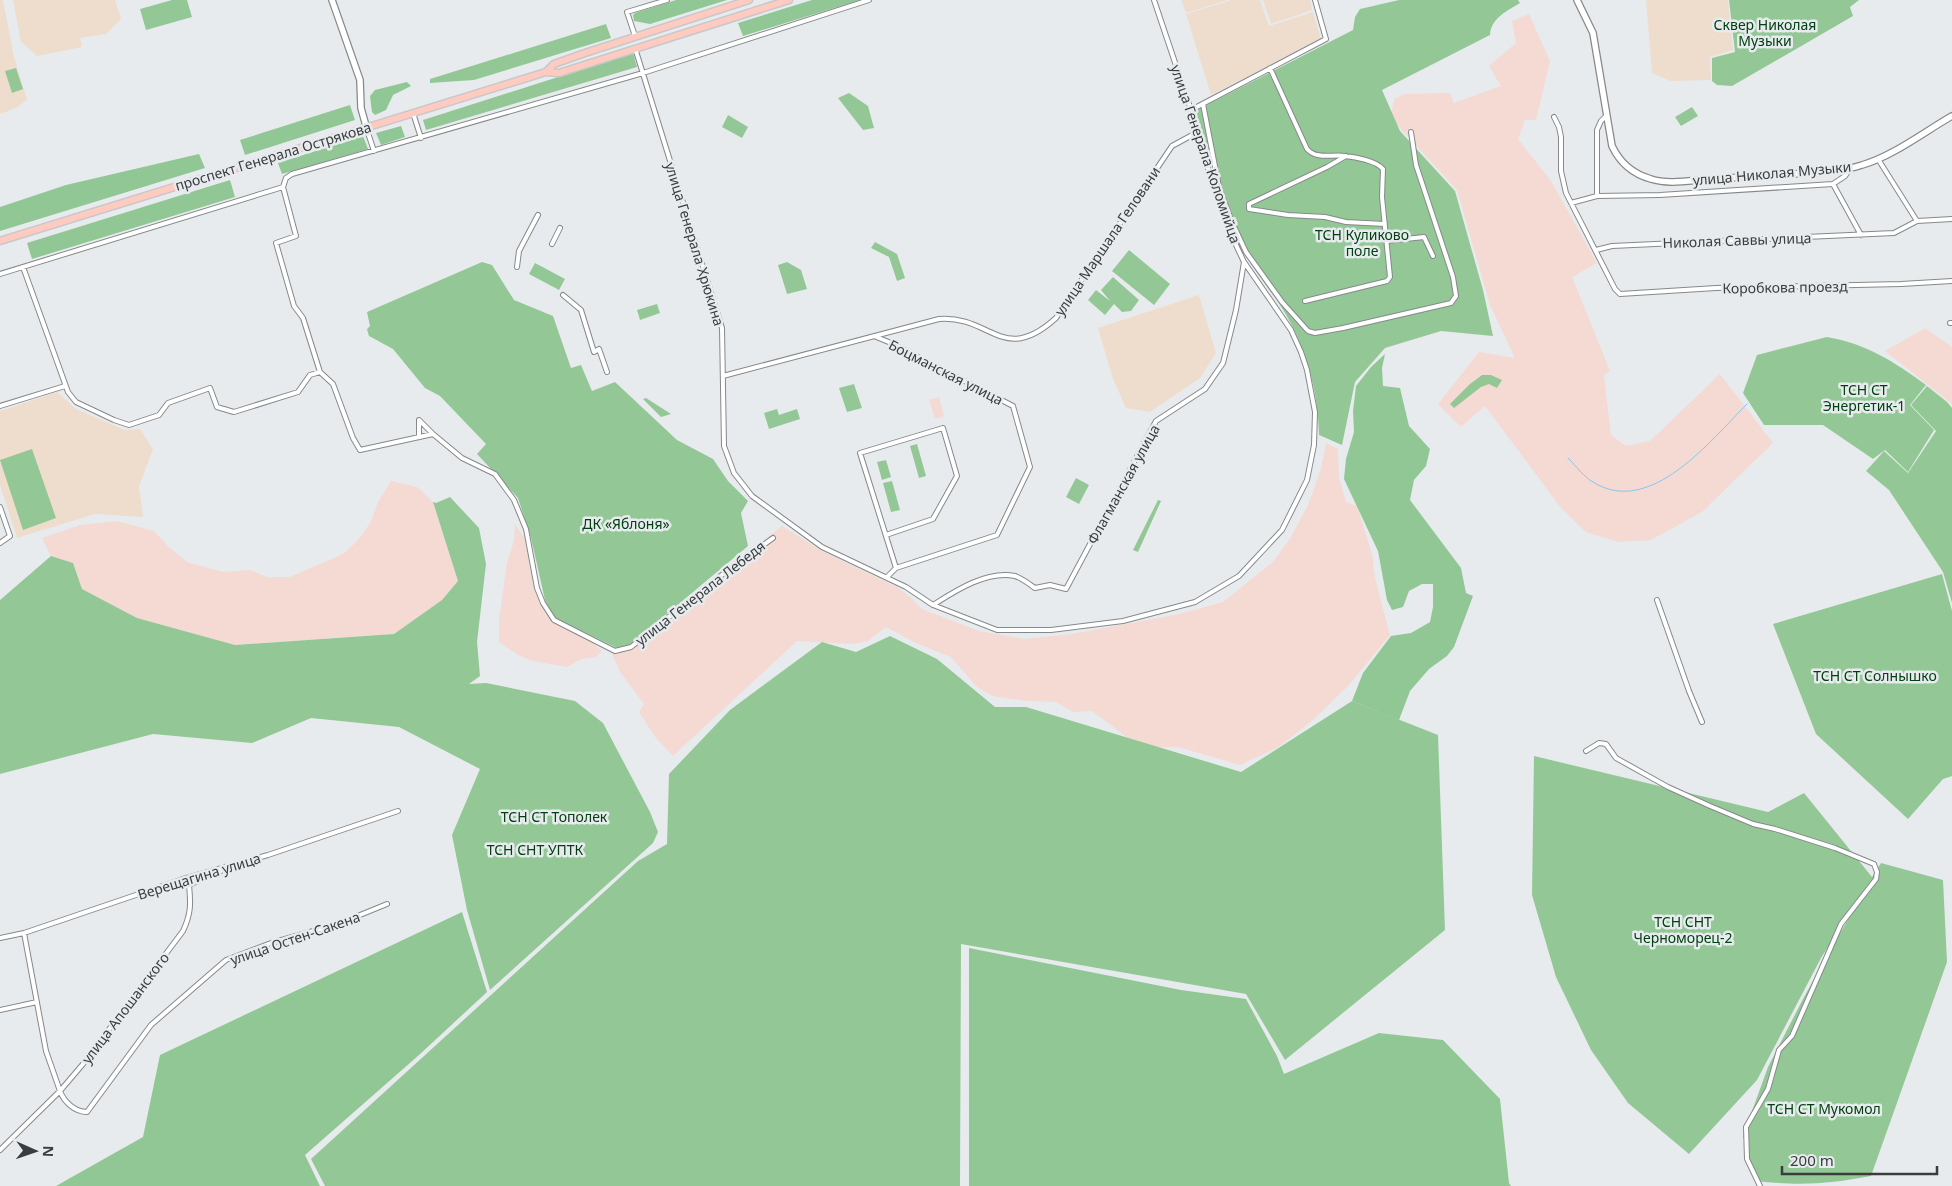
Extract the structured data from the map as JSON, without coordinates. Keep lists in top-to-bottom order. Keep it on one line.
{"streets":{"main road":["проспект Генерала Острякова","улица Николая Музыки"],"street":["улица Генерала Коломийца","Николая Саввы улица","улица Маршала Геловани","улица Генерала Хрюкина","Коробкова проезд","Боцманская улица","Флагманская улица","улица Генерала Лебедя","Верещагина улица","улица Остен-Сакена","улица Апошанского"]},"crossings":[["улица Генерала Коломийца","улица Маршала Геловани"],["улица Генерала Коломийца","улица Генерала Хрюкина"],["улица Генерала Коломийца","Флагманская улица"],["проспект Генерала Острякова","улица Генерала Хрюкина"],["Николая Саввы улица","Коробкова проезд"],["улица Маршала Геловани","улица Генерала Хрюкина"],["улица Маршала Геловани","Боцманская улица"],["Верещагина улица","улица Апошанского"],["улица Остен-Сакена","улица Апошанского"]],"parks":["Сквер Николая Музыки","ТСН Куликово поле","ТСН СТ Энергетик-1","ДК «Яблоня»","ТСН СТ Солнышко","ТСН СТ Тополек","ТСН СНТ УПТК","ТСН СНТ Черноморец-2","ТСН СТ Мукомол"],"scale_bar":"200 m","north":"right"}
